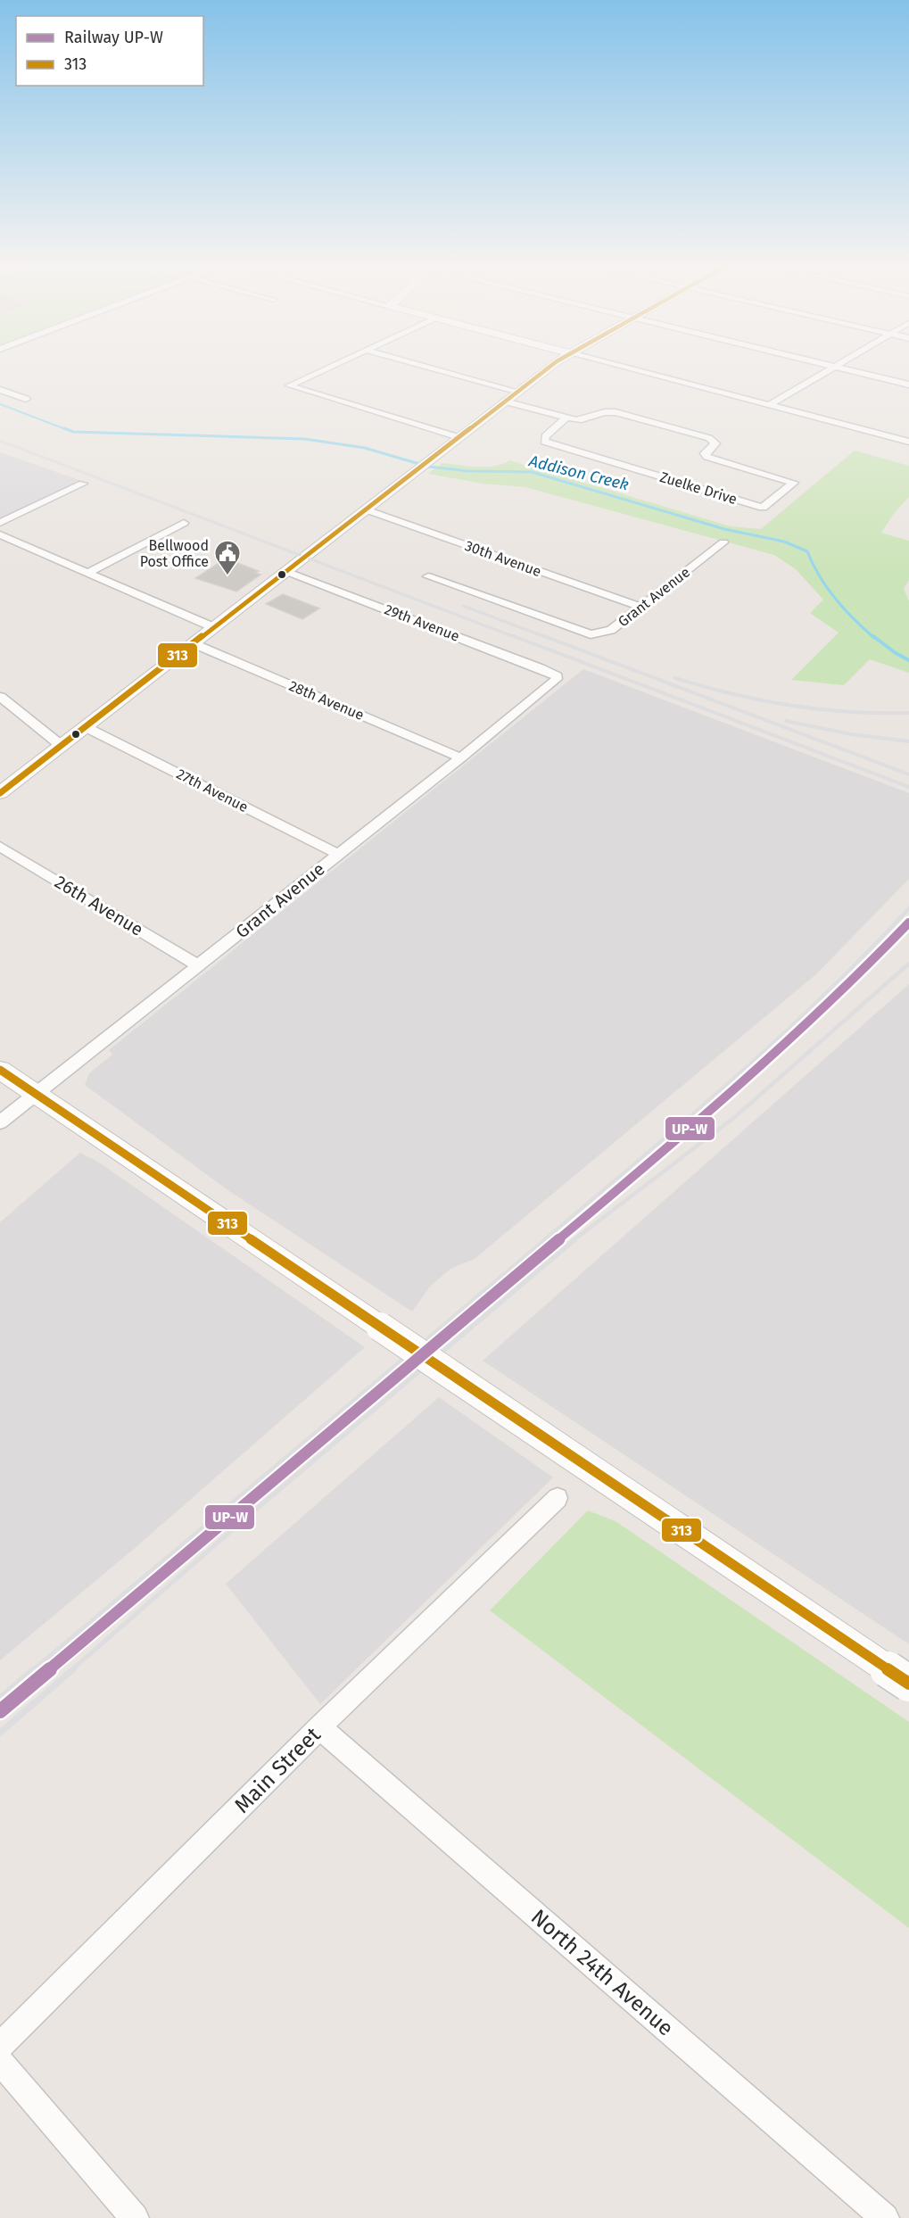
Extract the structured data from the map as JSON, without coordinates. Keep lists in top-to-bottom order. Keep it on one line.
{"streets":{"street":["Zuelke Drive","30th Avenue","Grant Avenue","29th Avenue","28th Avenue","27th Avenue","26th Avenue","Main Street","North 24th Avenue"]},"crossings":[["30th Avenue","Grant Avenue"],["Grant Avenue","29th Avenue"],["Grant Avenue","28th Avenue"],["Grant Avenue","27th Avenue"],["Grant Avenue","26th Avenue"],["Main Street","North 24th Avenue"]],"water":["Addison Creek"],"places":{"public building":["Bellwood Post Office"]},"lines":["transit line 313","rail line UP-W"],"legend":["Railway UP-W","313"]}
